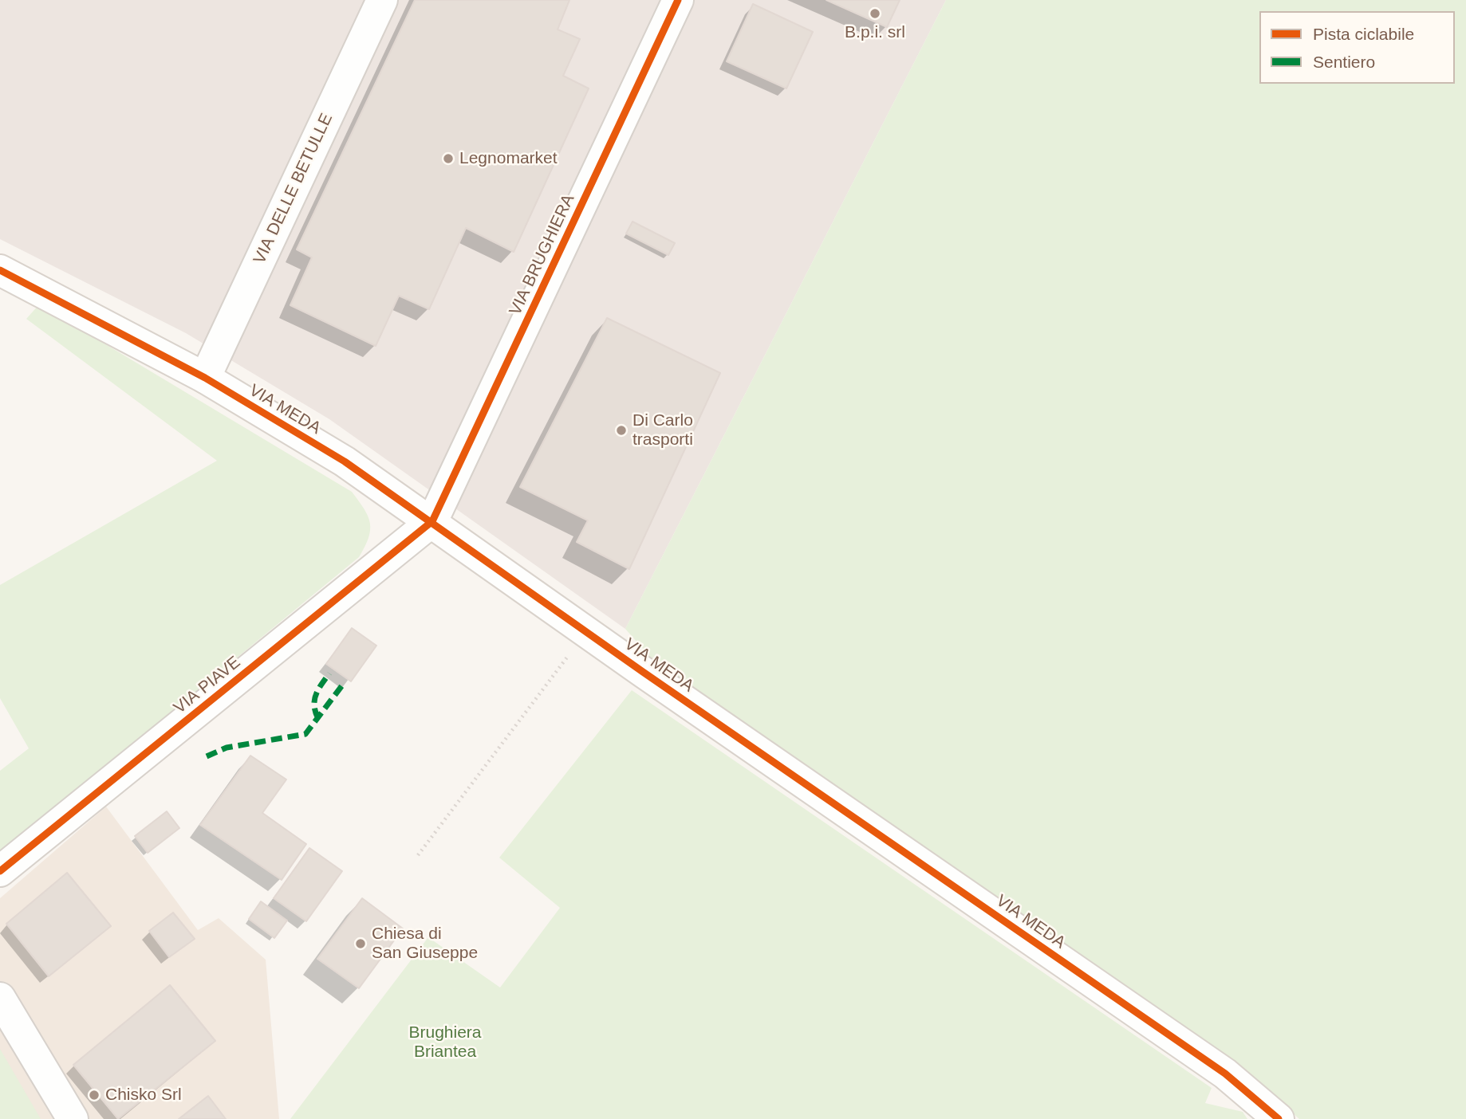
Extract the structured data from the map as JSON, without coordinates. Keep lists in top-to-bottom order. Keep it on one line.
{"streets":{"street":["VIA DELLE BETULLE","VIA BRUGHIERA","VIA MEDA","VIA PIAVE"]},"crossings":[["VIA DELLE BETULLE","VIA MEDA"],["VIA BRUGHIERA","VIA MEDA"],["VIA BRUGHIERA","VIA PIAVE"],["VIA MEDA","VIA PIAVE"]],"parks":["Brughiera Briantea"],"places":["B.p.i. srl","Legnomarket","Di Carlo trasporti","Chiesa di San Giuseppe","Chisko Srl"],"legend":["Pista ciclabile","Sentiero"]}
